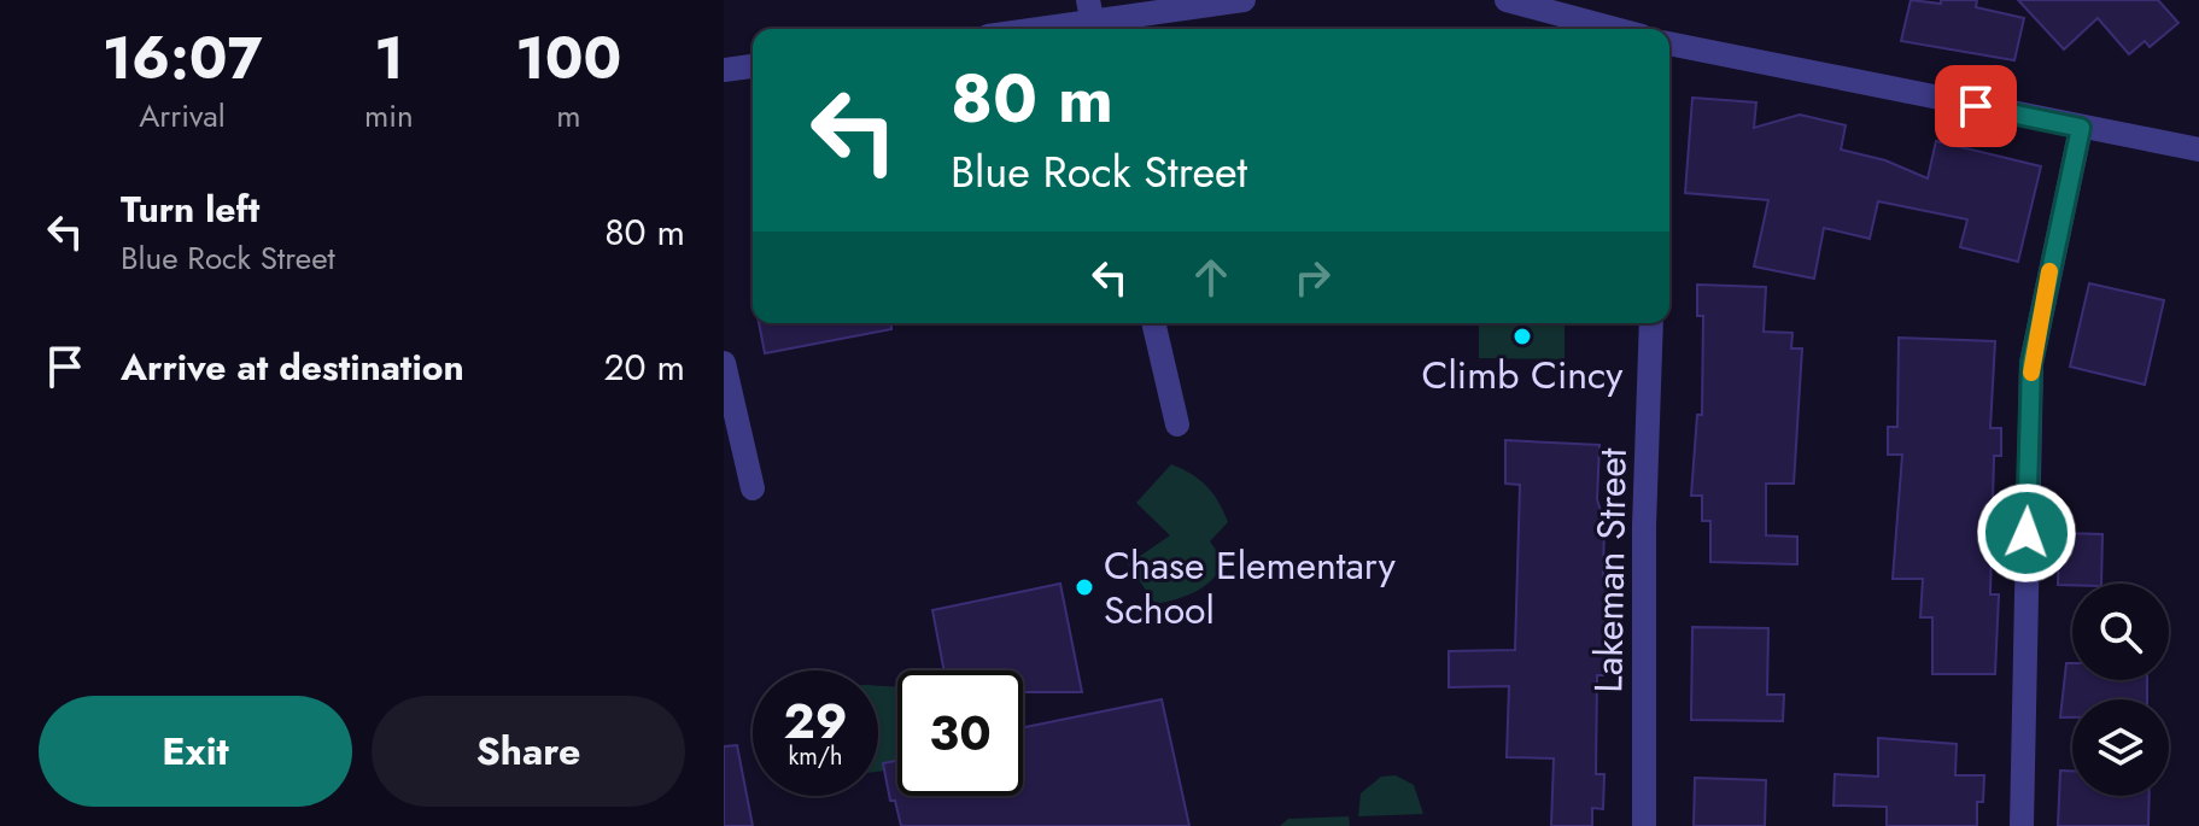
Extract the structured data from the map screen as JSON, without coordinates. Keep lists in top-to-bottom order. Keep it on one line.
{"streets":{"street":["Lakeman Street"]},"places":["Climb Cincy","Chase Elementary School"],"page":{"eta":["16:07","Arrival","1","min","100","m"],"turn":["80 m","Blue Rock Street"],"list":[{"name":"Turn left","note":"Blue Rock Street","value":"80 m"},{"name":"Arrive at destination","value":"20 m"}],"speed":"29 km/h","limit":"30","buttons":["Exit","Share"]}}
